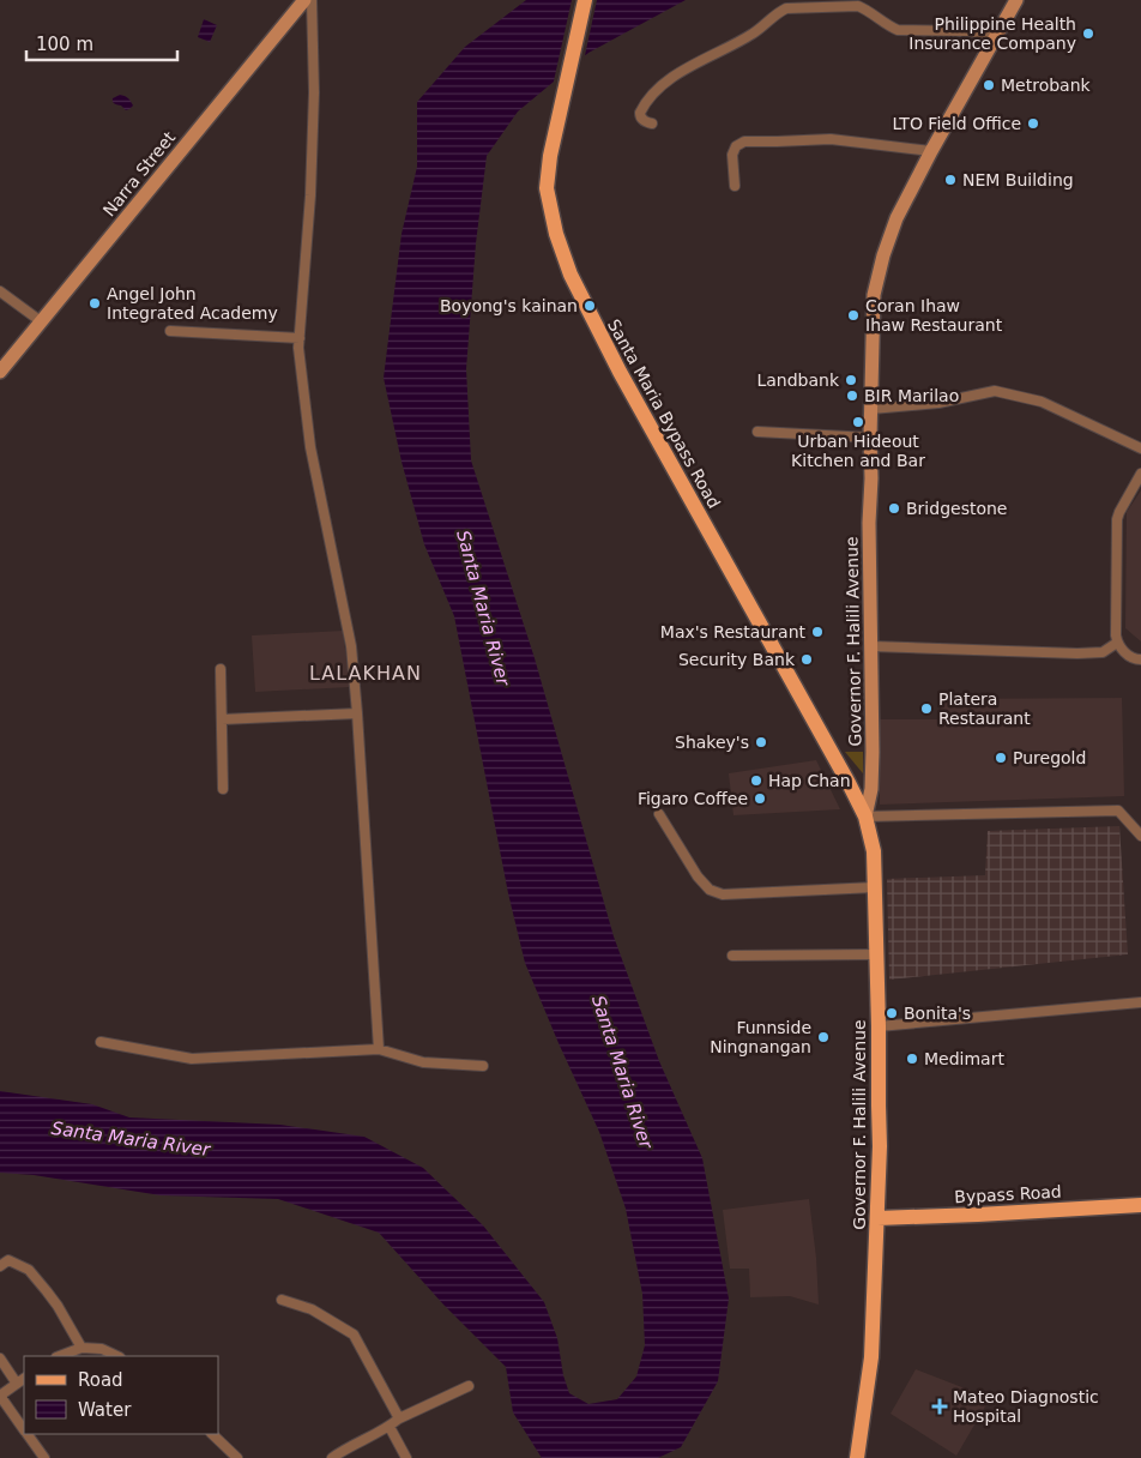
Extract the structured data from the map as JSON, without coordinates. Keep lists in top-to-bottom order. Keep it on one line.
{"streets":{"main road":["Narra Street","Santa Maria Bypass Road","Governor F. Halili Avenue","Bypass Road"]},"crossings":[["Santa Maria Bypass Road","Governor F. Halili Avenue"],["Governor F. Halili Avenue","Bypass Road"]],"districts":["LALAKHAN"],"water":["Santa Maria River"],"places":{"other":["Philippine Health Insurance Company","Metrobank","LTO Field Office","NEM Building","Angel John Integrated Academy","Boyong's kainan","Coran Ihaw Ihaw Restaurant","Landbank","BIR Marilao","Urban Hideout Kitchen and Bar","Bridgestone","Max's Restaurant","Security Bank","Platera Restaurant","Shakey's","Puregold","Hap Chan","Figaro Coffee","Bonita's","Funnside Ningnangan","Medimart"],"health":["Mateo Diagnostic Hospital"]},"legend":["Road","Water"],"scale_bar":"100 m"}
